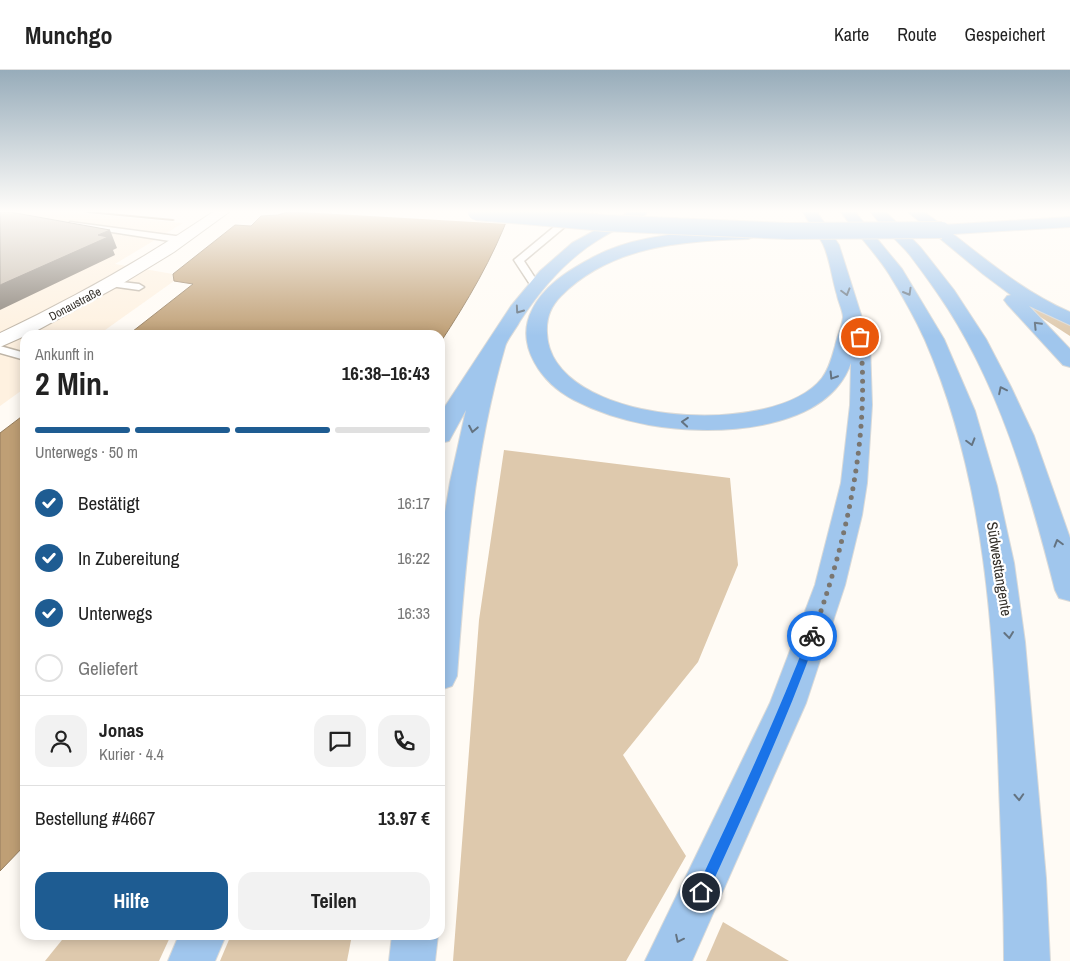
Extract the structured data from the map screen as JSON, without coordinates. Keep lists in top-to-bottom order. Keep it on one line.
{"streets":{"highway":["Südwesttangente"],"street":["Donaustraße"]},"page":{"header":"Munchgo","nav":["Karte","Route","Gespeichert"],"heading":["2 Min.","Ankunft in","16:38–16:43"],"panel":["Jonas","Kurier · 4.4","Bestellung #4667","13.97 €"],"bar":"Unterwegs · 50 m","list":[["Bestätigt","16:17"],["In Zubereitung","16:22"],["Unterwegs","16:33"],"Geliefert"],"buttons":["Hilfe","Teilen"]}}
